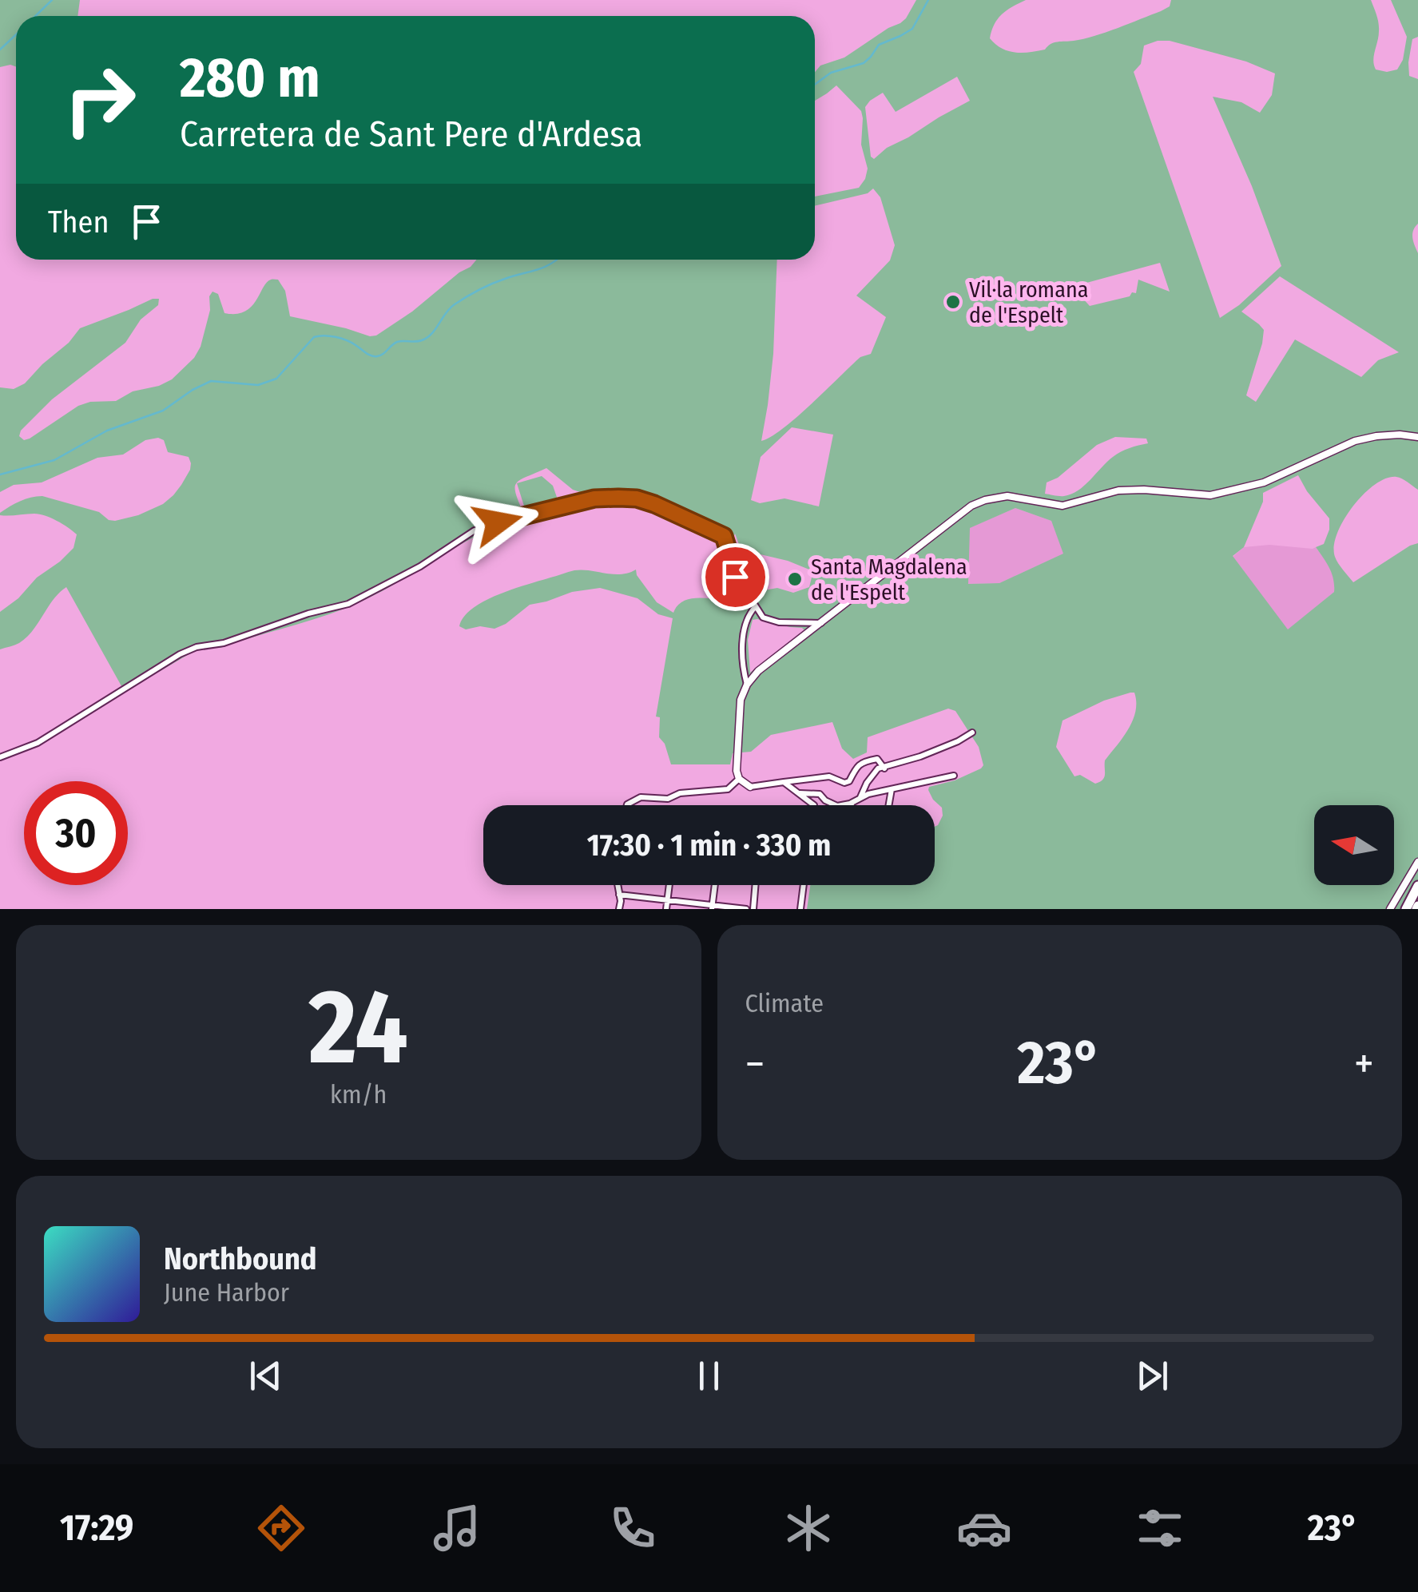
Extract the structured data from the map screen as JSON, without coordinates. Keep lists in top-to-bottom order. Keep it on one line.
{"places":["Vil·la romana de l'Espelt","Santa Magdalena de l'Espelt"],"north":"left","page":{"turn":["280 m","Carretera de Sant Pere d'Ardesa"],"then":"Then","limit":"30","trip":"17:30 · 1 min · 330 m","tile":[["24","km/h"],"Climate"],"heat":["−","23°","+"],"song":["Northbound","June Harbor"],"tabs":["17:29","23°"]}}
